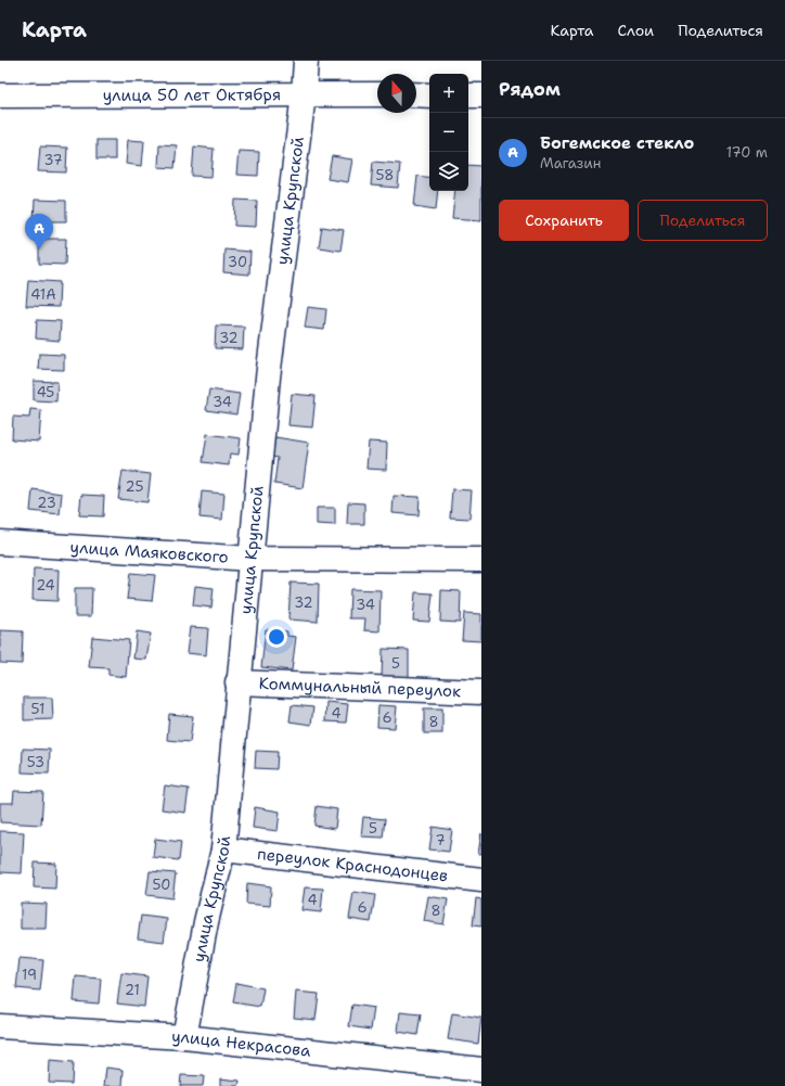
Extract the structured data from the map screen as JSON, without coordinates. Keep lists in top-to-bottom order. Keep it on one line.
{"streets":{"street":["улица 50 лет Октября","улица Крупской","улица Маяковского","Коммунальный переулок","переулок Краснодонцев","улица Некрасова"]},"crossings":[["улица 50 лет Октября","улица Крупской"],["улица Крупской","улица Маяковского"],["улица Крупской","Коммунальный переулок"],["улица Крупской","переулок Краснодонцев"],["улица Крупской","улица Некрасова"]],"house_numbers":["37","58","30","41А","32","45","34","25","23","24","32","34","5","51","4","6","8","53","5","7","50","4","6","8","19","21"],"north":"top","page":{"header":"Карта","nav":["Карта","Слои","Поделиться"],"heading":"Рядом","map_buttons":["+","−"],"list":[{"mark":"A","name":"Богемское стекло","note":"Магазин","value":"170 m"}],"buttons":["Сохранить","Поделиться"],"pins":"A"}}
